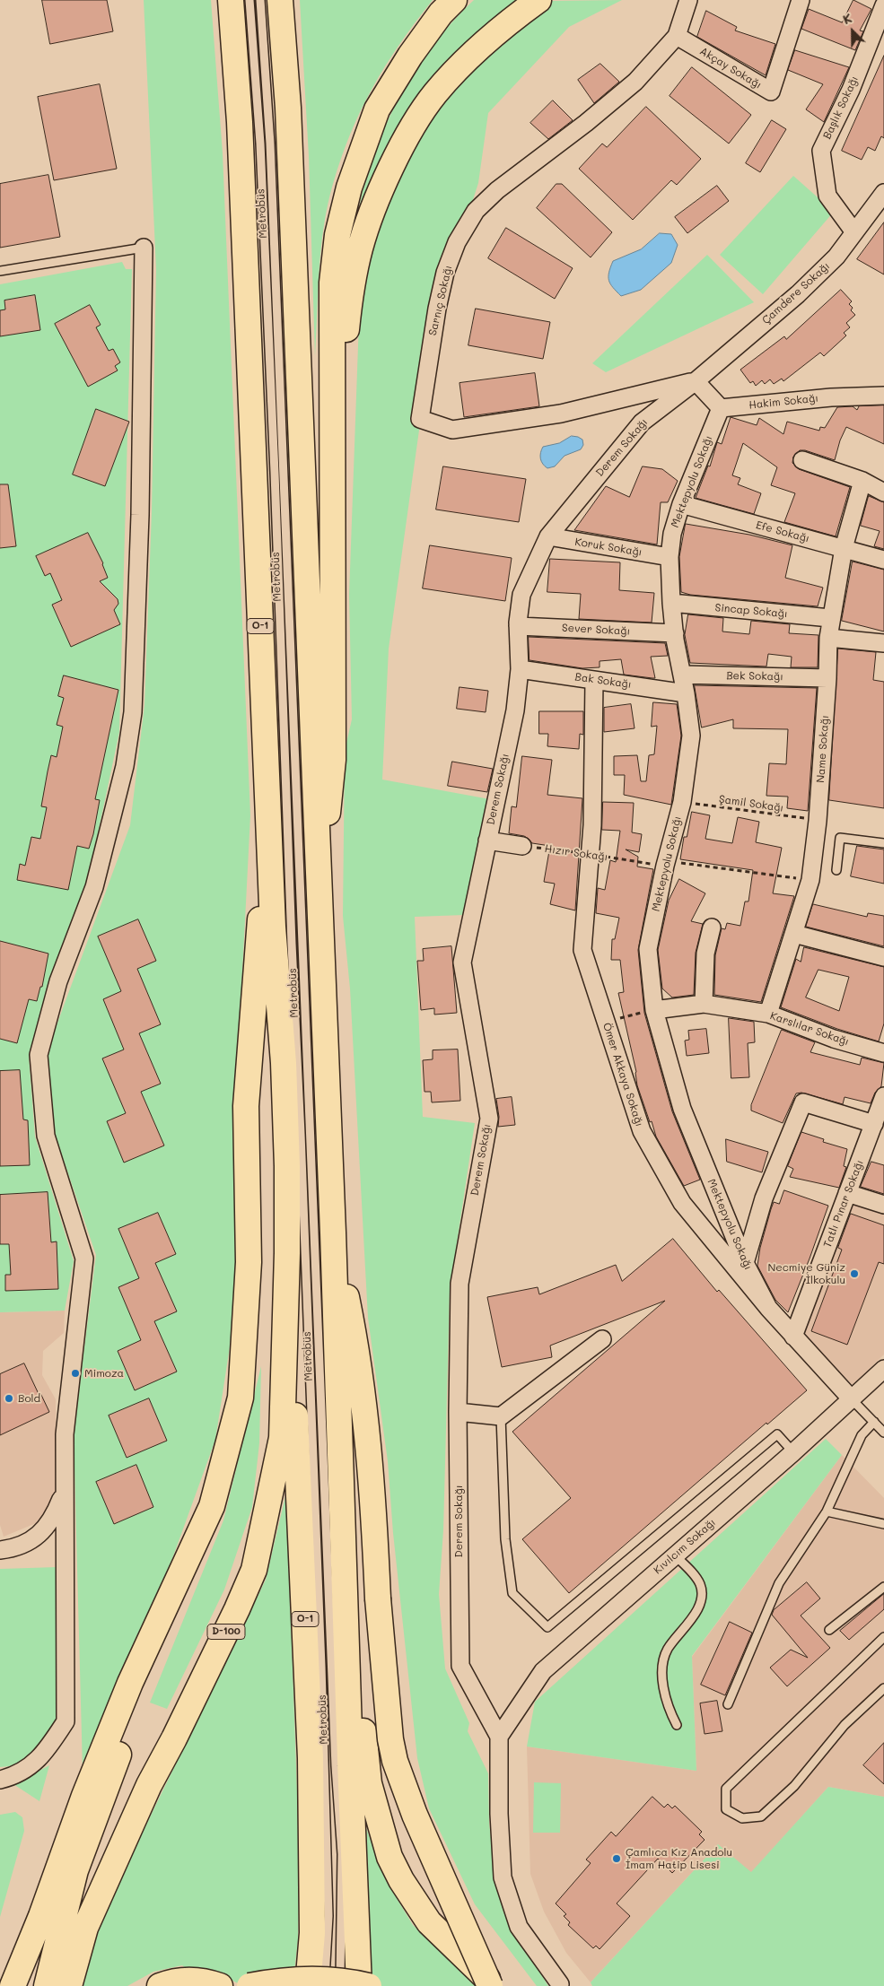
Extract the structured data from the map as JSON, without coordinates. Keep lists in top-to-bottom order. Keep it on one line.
{"streets":{"highway":["O-1","D-100"],"street":["Akçay Sokağı","Başlık Sokağı","Çamdere Sokağı","Sarnıç Sokağı","Hakim Sokağı","Derem Sokağı","Mektepyolu Sokağı","Efe Sokağı","Koruk Sokağı","Sincap Sokağı","Sever Sokağı","Bek Sokağı","Bak Sokağı","Name Sokağı","Karslılar Sokağı","Ömer Akkaya Sokağı","Tatlı Pınar Sokağı","Kıvılcım Sokağı"],"lane":["Metrobüs"],"path":["Şamil Sokağı","Hızır Sokağı"]},"crossings":[["Akçay Sokağı","Sarnıç Sokağı"],["Başlık Sokağı","Çamdere Sokağı"],["Çamdere Sokağı","Sarnıç Sokağı"],["Çamdere Sokağı","Derem Sokağı"],["Sarnıç Sokağı","Derem Sokağı"],["Hakim Sokağı","Mektepyolu Sokağı"],["Derem Sokağı","Koruk Sokağı"],["Derem Sokağı","Sever Sokağı"],["Derem Sokağı","Bak Sokağı"],["Derem Sokağı","Kıvılcım Sokağı"],["Mektepyolu Sokağı","Efe Sokağı"],["Mektepyolu Sokağı","Koruk Sokağı"],["Mektepyolu Sokağı","Sincap Sokağı"],["Mektepyolu Sokağı","Sever Sokağı"],["Mektepyolu Sokağı","Bek Sokağı"],["Mektepyolu Sokağı","Bak Sokağı"],["Mektepyolu Sokağı","Şamil Sokağı"],["Mektepyolu Sokağı","Hızır Sokağı"],["Mektepyolu Sokağı","Karslılar Sokağı"],["Mektepyolu Sokağı","Ömer Akkaya Sokağı"],["Efe Sokağı","Name Sokağı"],["Sincap Sokağı","Name Sokağı"],["O-1","D-100"],["Bek Sokağı","Name Sokağı"],["Bak Sokağı","Ömer Akkaya Sokağı"],["Name Sokağı","Şamil Sokağı"],["Name Sokağı","Hızır Sokağı"],["Name Sokağı","Karslılar Sokağı"],["Hızır Sokağı","Ömer Akkaya Sokağı"],["Ömer Akkaya Sokağı","Tatlı Pınar Sokağı"],["Ömer Akkaya Sokağı","Kıvılcım Sokağı"]],"places":["Necmiye Güniz İlkokulu","Mimoza","Bold","Çamlıca Kız Anadolu İmam Hatip Lisesi"],"north":"top left"}
